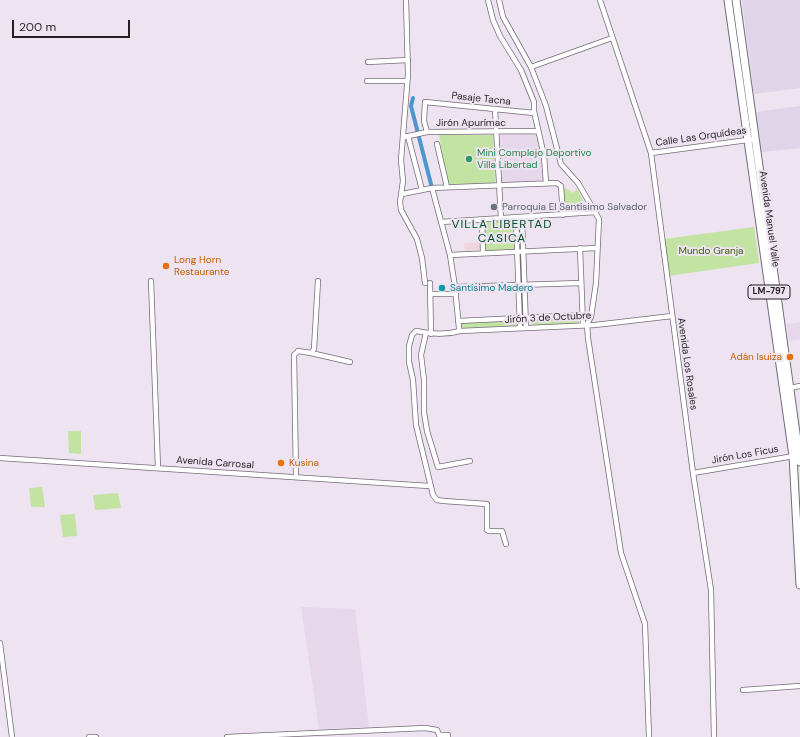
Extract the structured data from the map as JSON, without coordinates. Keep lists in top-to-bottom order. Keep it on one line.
{"streets":{"main road":["Avenida Manuel Valle","LM-797"],"street":["Pasaje Tacna","Jirón Apurímac","Calle Las Orquídeas","Jirón 3 de Octubre","Avenida Los Rosales","Jirón Los Ficus","Avenida Carrosal"]},"crossings":[["Pasaje Tacna","Jirón Apurímac"],["Calle Las Orquídeas","Avenida Manuel Valle"],["Calle Las Orquídeas","Avenida Los Rosales"],["Avenida Manuel Valle","Jirón Los Ficus"],["Jirón 3 de Octubre","Avenida Los Rosales"],["Jirón 3 de Octubre","Avenida Carrosal"],["Avenida Los Rosales","Jirón Los Ficus"]],"districts":["VILLA LIBERTAD CASICA"],"parks":["Mundo Granja"],"places":["Mini Complejo Deportivo Villa Libertad","Parroquia El Santísimo Salvador","Long Horn Restaurante","Santísimo Madero","Adán Isuiza","Kusina"],"scale_bar":"200 m"}
